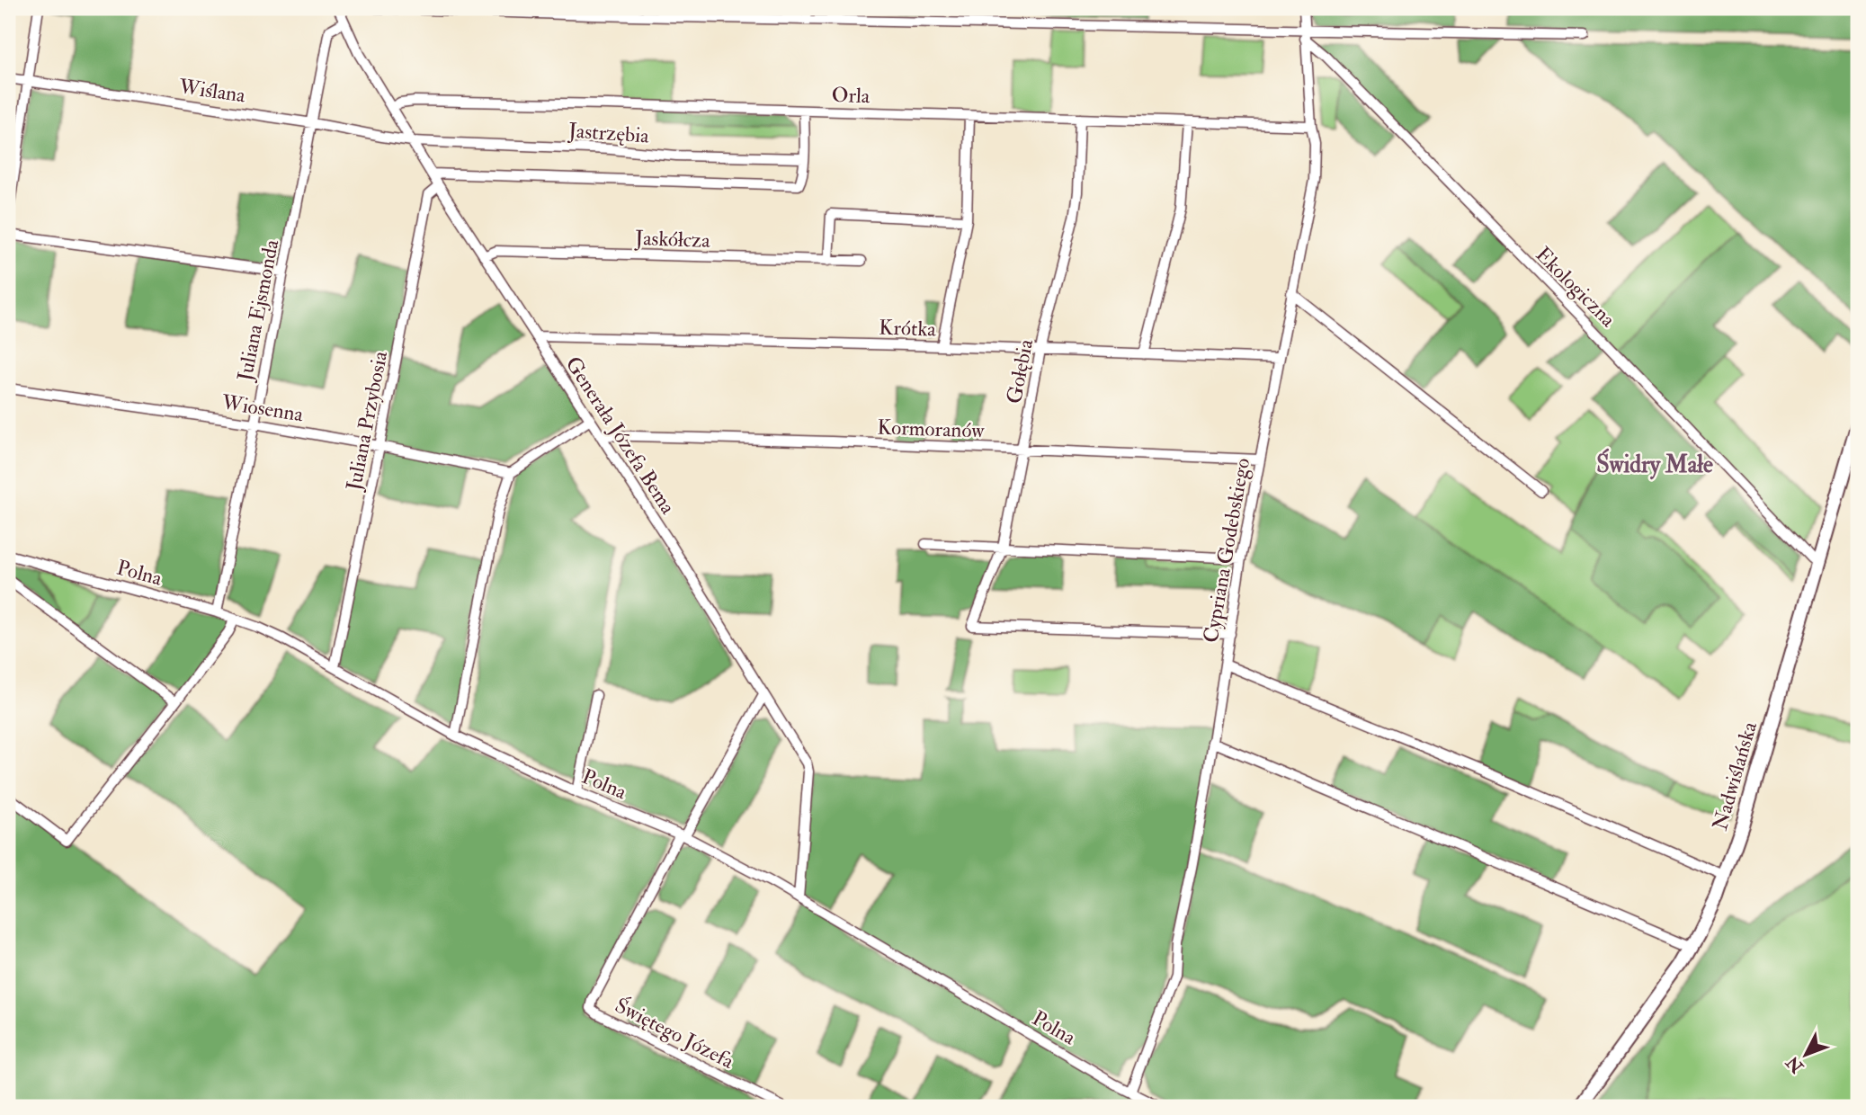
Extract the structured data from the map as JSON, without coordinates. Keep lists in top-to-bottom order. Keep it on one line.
{"streets":{"main road":["Nadwiślańska"],"street":["Wiślana","Orla","Jastrzębia","Jaskółcza","Ekologiczna","Juliana Ejsmonda","Krótka","Gołębia","Wiosenna","Juliana Przybosia","Kormoranów","Generała Józefa Bema","Cypriana Godebskiego","Polna","Świętego Józefa"]},"crossings":[["Wiślana","Jastrzębia"],["Wiślana","Juliana Ejsmonda"],["Wiślana","Generała Józefa Bema"],["Orla","Gołębia"],["Orla","Generała Józefa Bema"],["Orla","Cypriana Godebskiego"],["Jastrzębia","Generała Józefa Bema"],["Jaskółcza","Generała Józefa Bema"],["Ekologiczna","Cypriana Godebskiego"],["Ekologiczna","Nadwiślańska"],["Juliana Ejsmonda","Wiosenna"],["Juliana Ejsmonda","Generała Józefa Bema"],["Juliana Ejsmonda","Polna"],["Krótka","Gołębia"],["Krótka","Generała Józefa Bema"],["Krótka","Cypriana Godebskiego"],["Gołębia","Kormoranów"],["Gołębia","Cypriana Godebskiego"],["Wiosenna","Juliana Przybosia"],["Juliana Przybosia","Generała Józefa Bema"],["Juliana Przybosia","Polna"],["Kormoranów","Generała Józefa Bema"],["Kormoranów","Cypriana Godebskiego"],["Generała Józefa Bema","Polna"],["Cypriana Godebskiego","Polna"],["Polna","Świętego Józefa"]],"districts":["Świdry Małe"],"north":"bottom left"}
